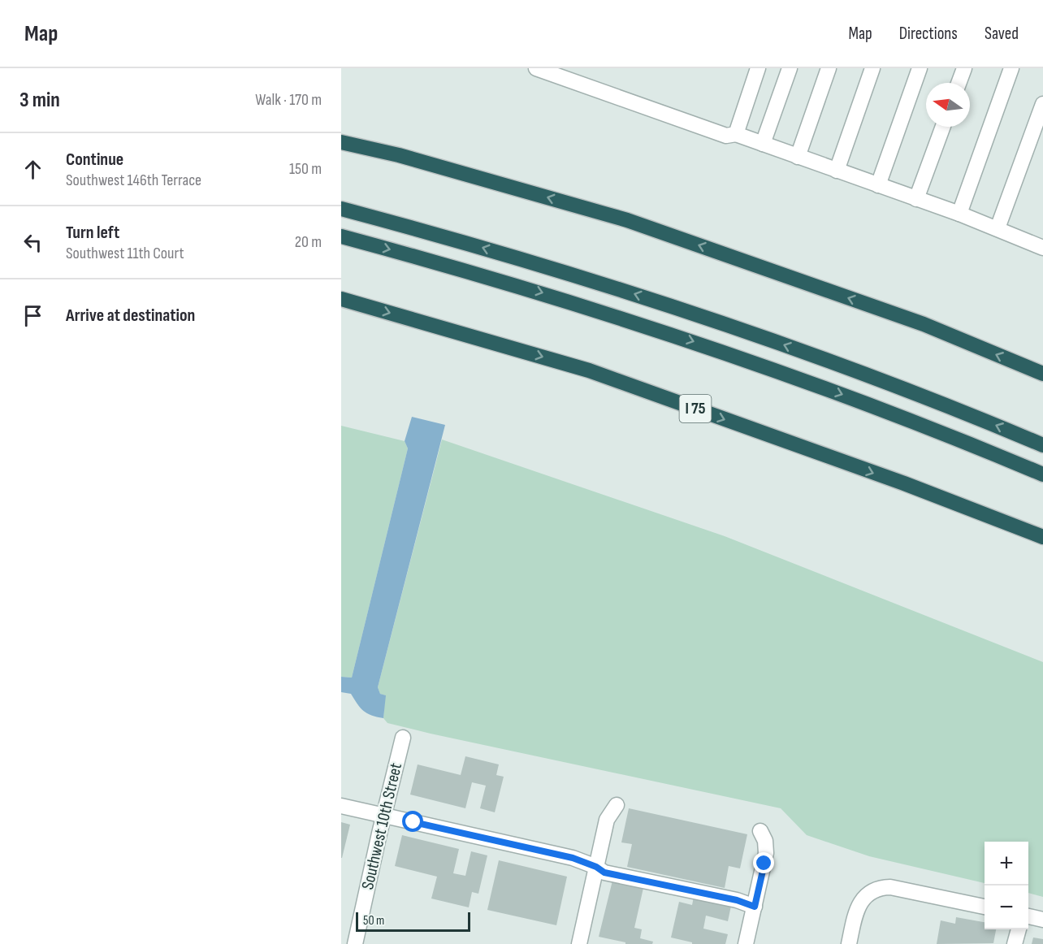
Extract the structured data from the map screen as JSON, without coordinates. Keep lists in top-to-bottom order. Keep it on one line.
{"streets":{"highway":["I 75"],"street":["Southwest 10th Street"]},"scale_bar":"50 m","north":"left","page":{"header":"Map","nav":["Map","Directions","Saved"],"heading":["3 min","Walk · 170 m"],"list":[["Continue","Southwest 146th Terrace","150 m"],["Turn left","Southwest 11th Court","20 m"],"Arrive at destination"],"map_buttons":["+","−"],"scale":"50 m"}}
